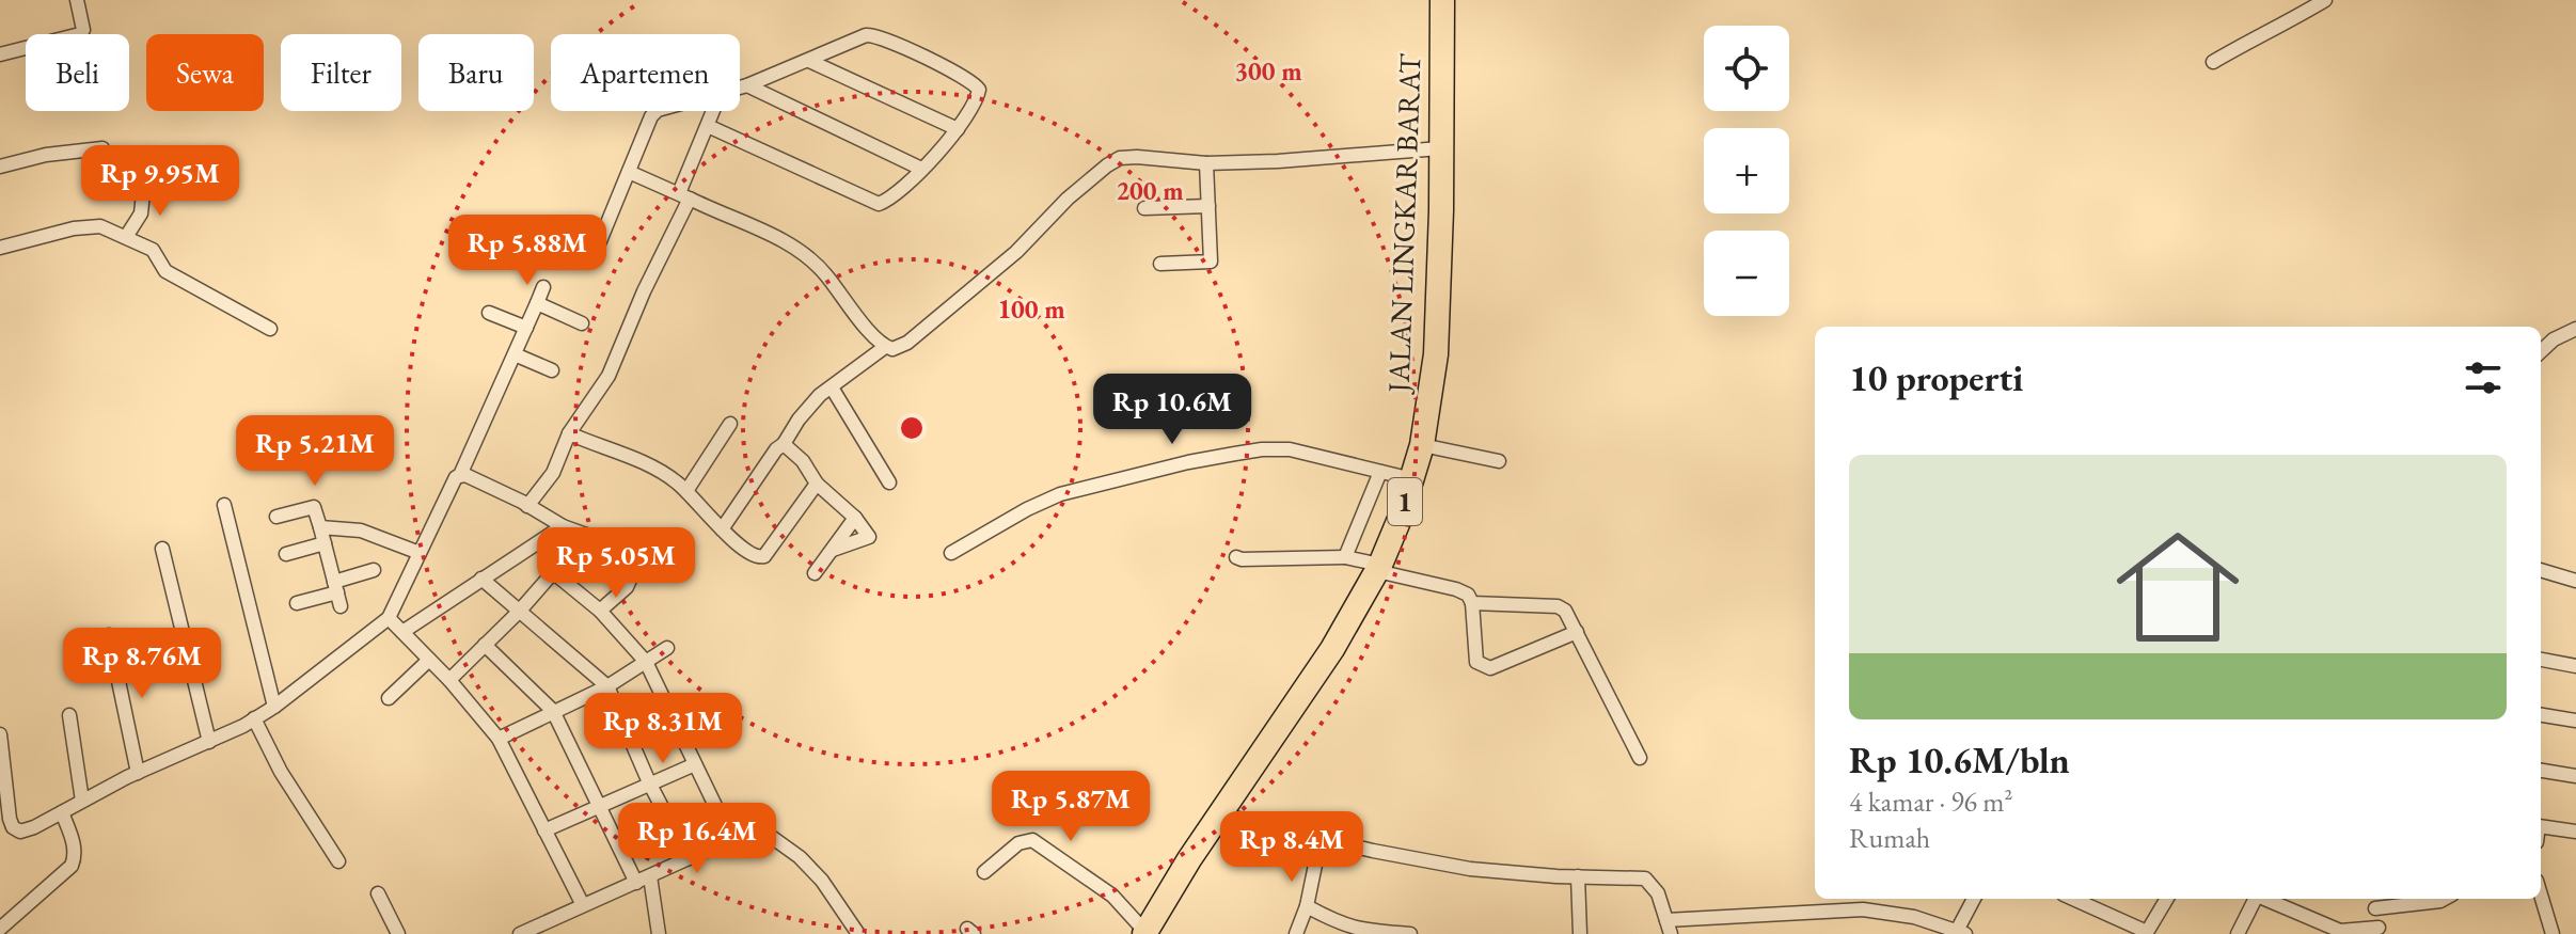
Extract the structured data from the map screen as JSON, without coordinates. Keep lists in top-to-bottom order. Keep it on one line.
{"streets":{"highway":["JALAN LINGKAR BARAT","1"]},"page":{"map_buttons":["+","−"],"chip":["Beli","Sewa","Filter","Baru","Apartemen"],"price":["Rp 9.95M","Rp 5.88M","Rp 10.6M","Rp 5.21M","Rp 5.05M","Rp 8.76M","Rp 8.31M","Rp 5.87M","Rp 16.4M","Rp 8.4M"],"heading":"10 properti","list":[{"name":"Rp 10.6M/bln","note":"4 kamar · 96 m² · Rumah"}]},"rings":["300 m","200 m","100 m"]}
